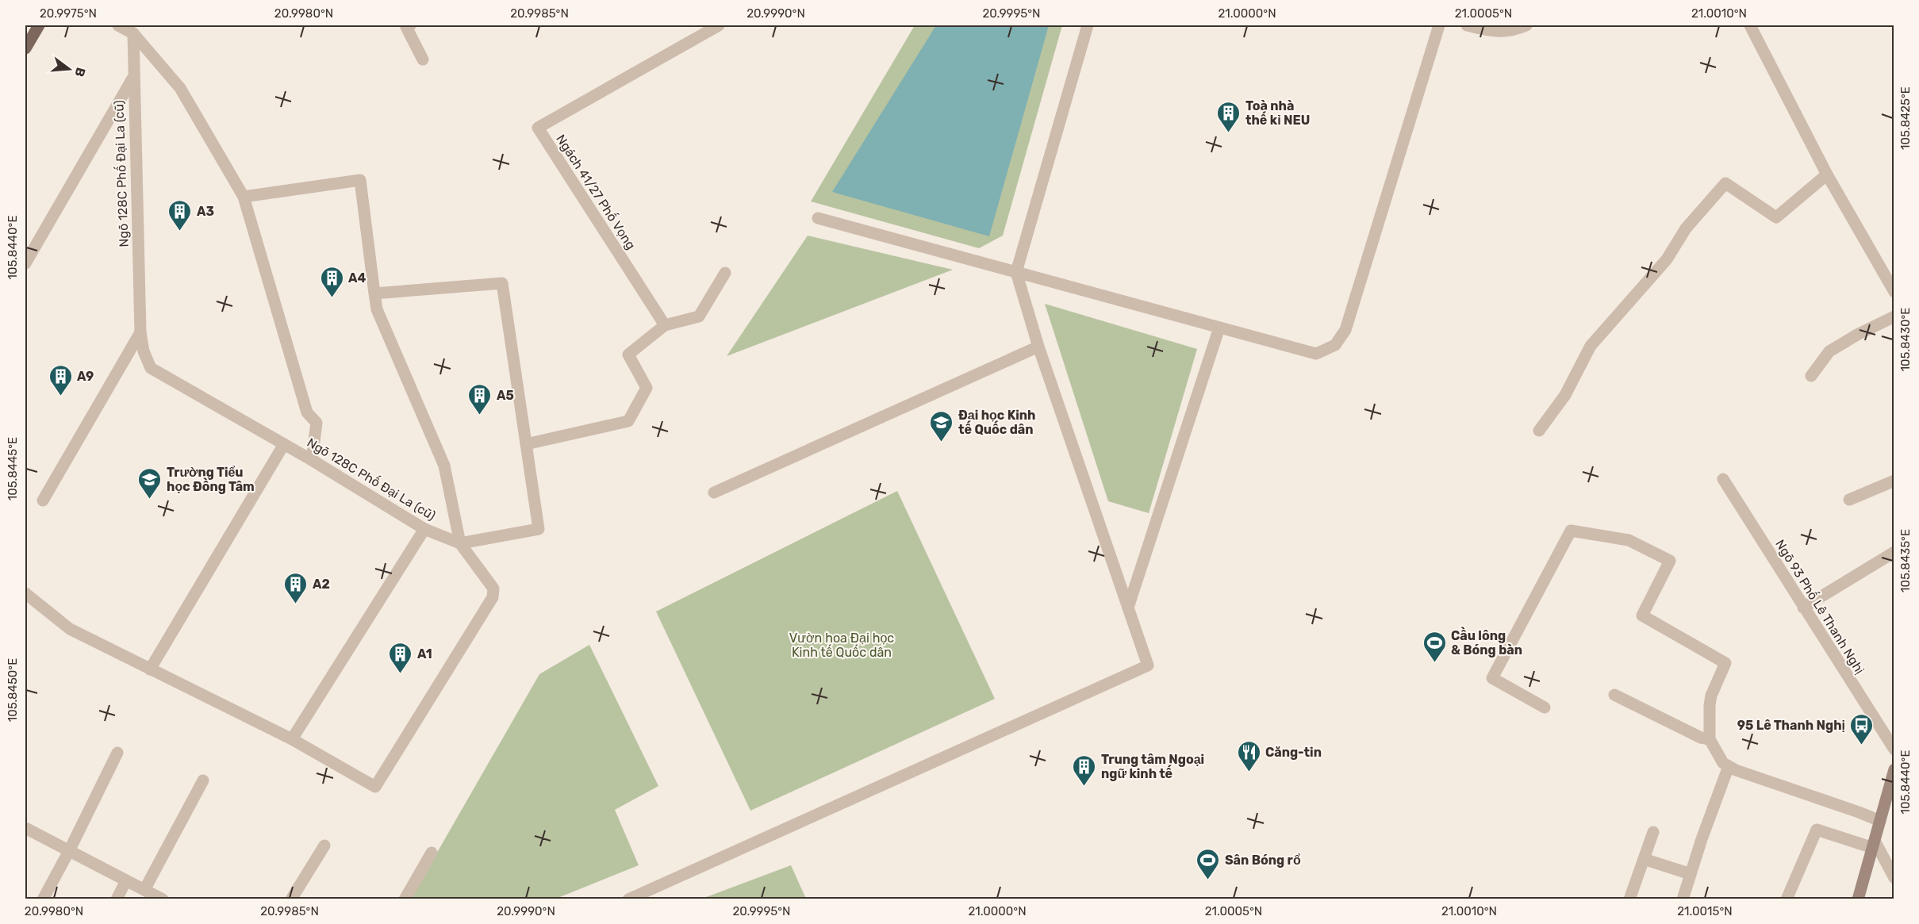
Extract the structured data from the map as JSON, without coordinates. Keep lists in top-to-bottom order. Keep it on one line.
{"streets":{"street":["Ngõ 128C Phố Đại La (cũ)","Ngách 41/27 Phố Vọng","Ngõ 93 Phố Lê Thanh Nghị"]},"parks":["Vườn hoa Đại học Kinh tế Quốc dân"],"places":{"building":["Toà nhà thế kỉ NEU","A3","A4","A9","A5","A2","A1","Trung tâm Ngoại ngữ kinh tế"],"school or university":["Đại học Kinh tế Quốc dân","Trường Tiểu học Đồng Tâm"],"sports":["Cầu lông & Bóng bàn","Sân Bóng rổ"],"bus stop":["95 Lê Thanh Nghị"],"restaurant":["Căng-tin"]},"north":"right","coordinates":["20.9975°N","20.9980°N","20.9985°N","20.9990°N","20.9995°N","21.0000°N","21.0005°N","21.0010°N","105.8425°E","105.8440°E","105.8430°E","105.8445°E","105.8435°E","105.8450°E","21.0015°N"]}
